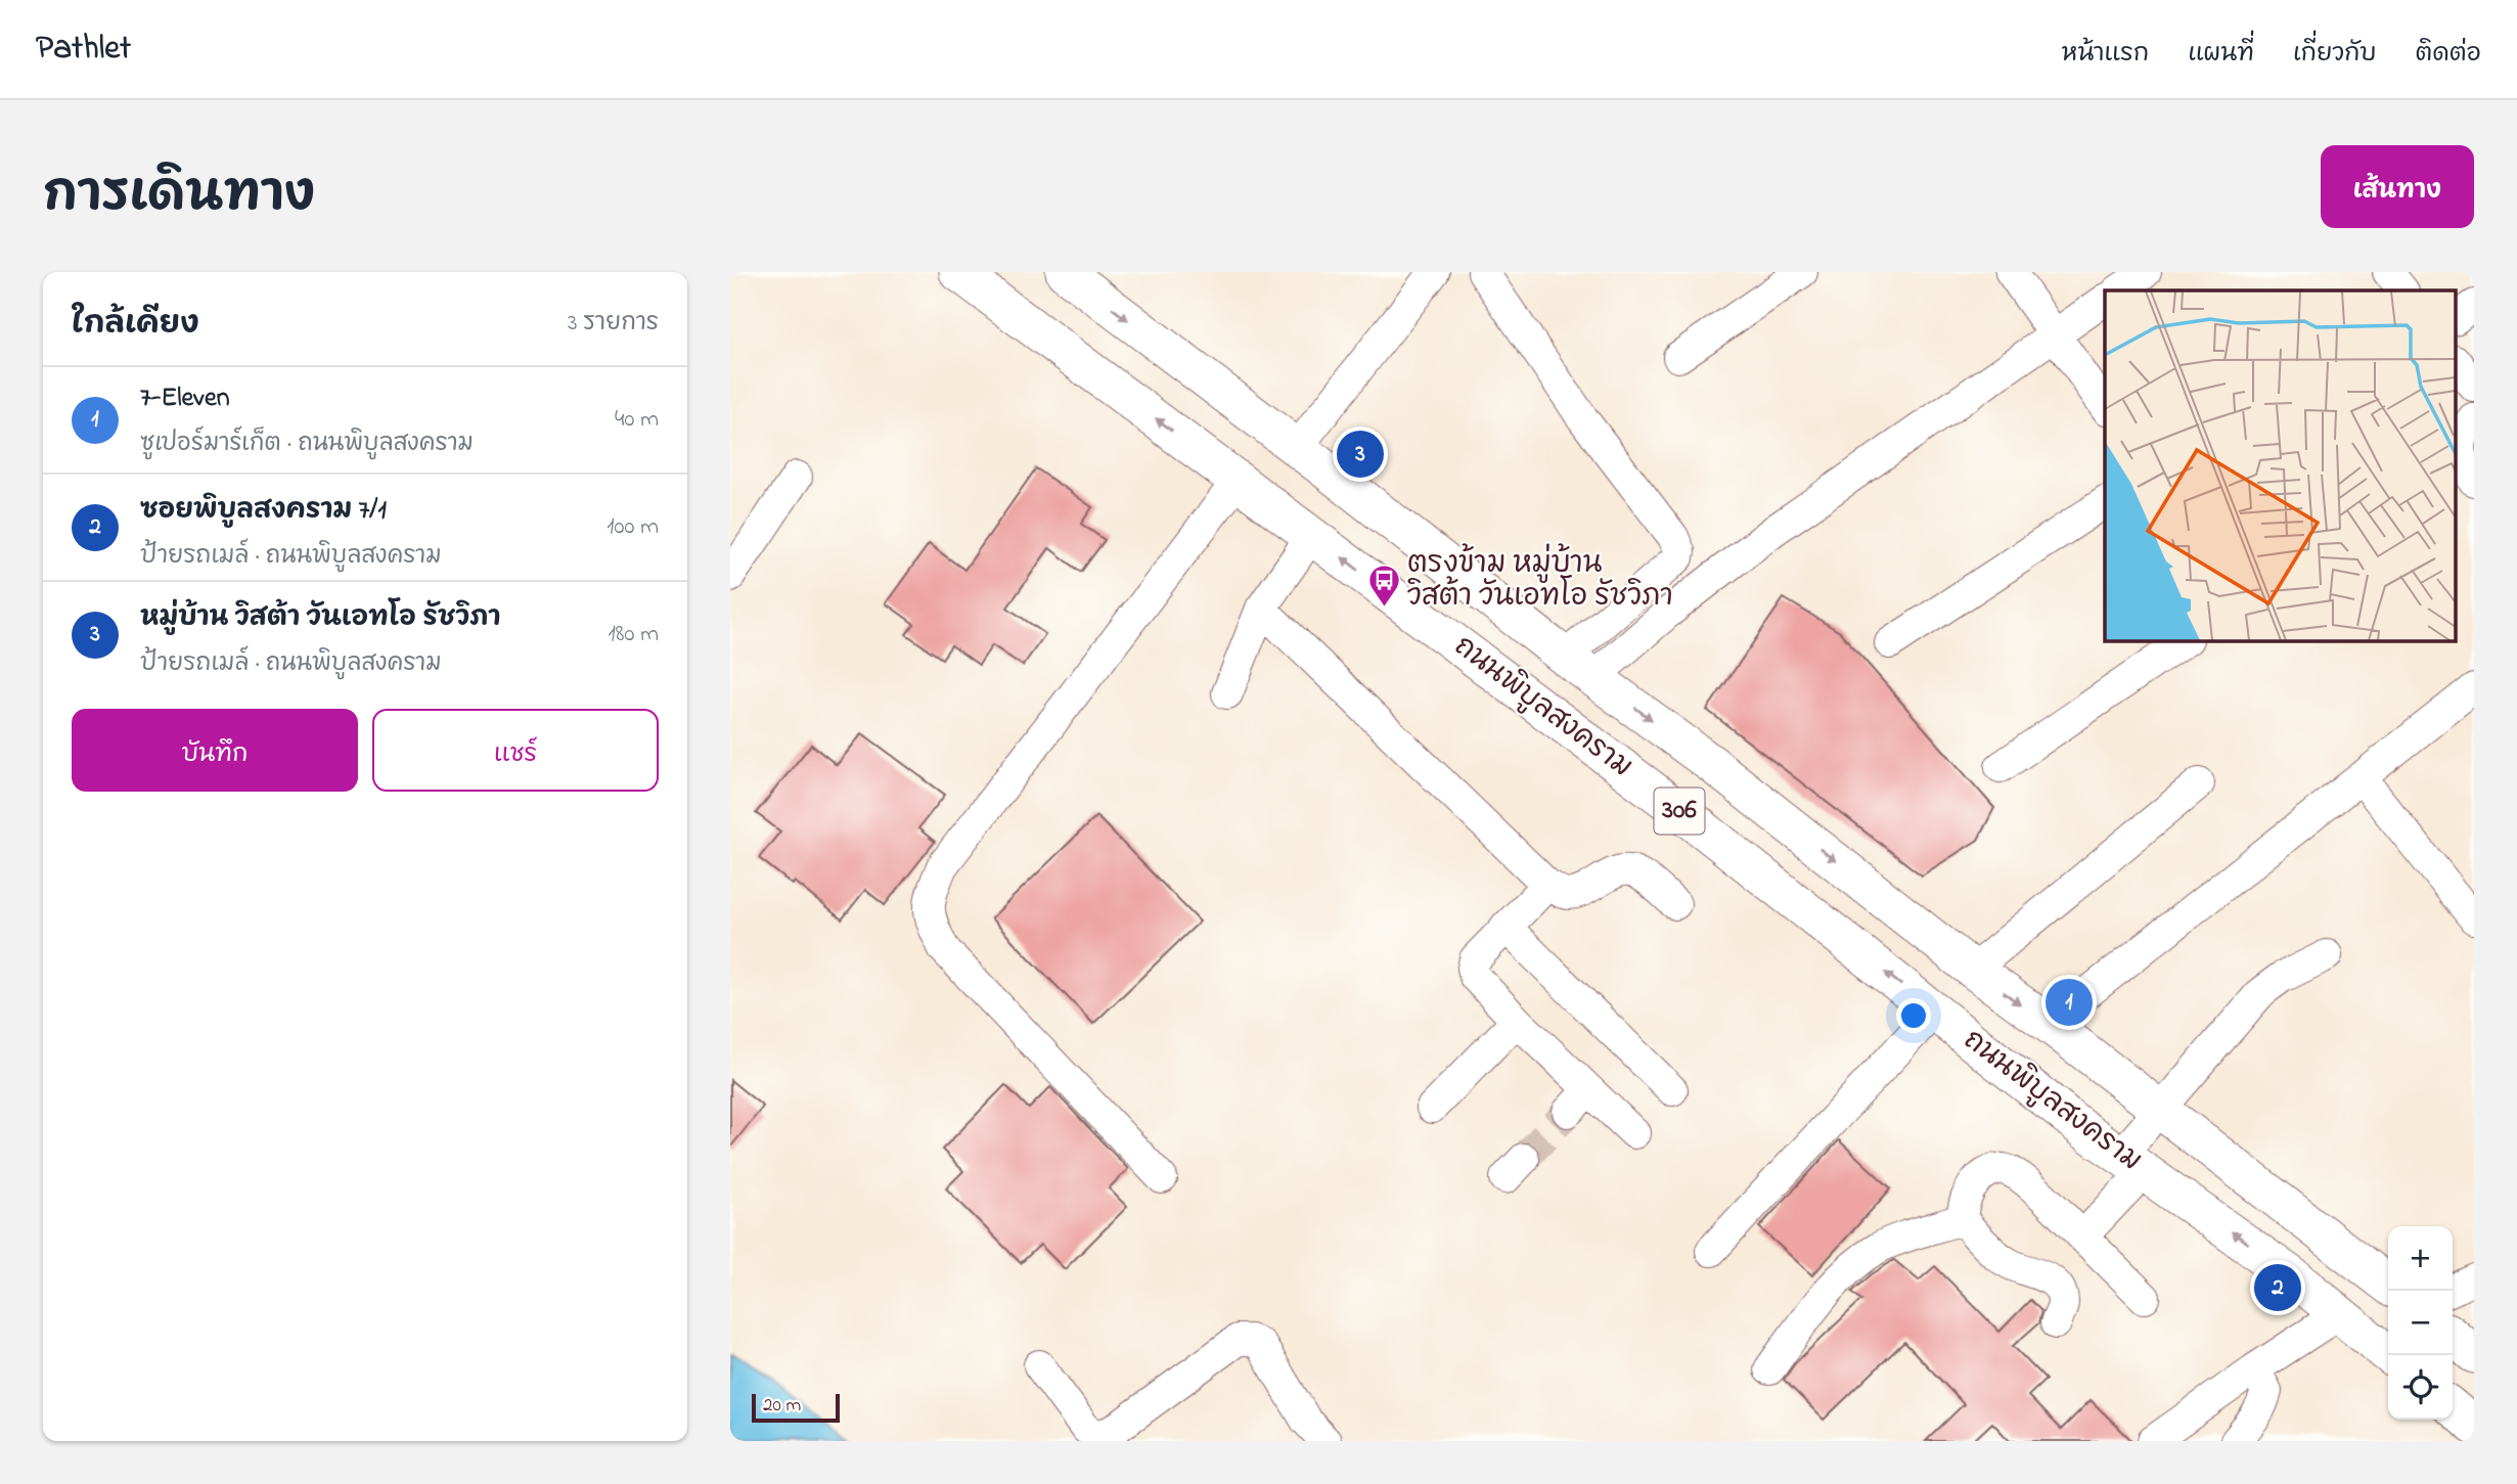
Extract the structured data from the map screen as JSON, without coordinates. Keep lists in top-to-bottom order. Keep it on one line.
{"streets":{"main road":["ถนนพิบูลสงคราม","306"]},"places":{"bus stop":["ตรงข้าม หมู่บ้าน วิสต้า วันเอทโอ รัชวิภา"]},"scale_bar":"20 m","page":{"header":"Pathlet","nav":["หน้าแรก","แผนที่","เกี่ยวกับ","ติดต่อ"],"title":"การเดินทาง","buttons":["เส้นทาง",["บันทึก","แชร์"]],"heading":["ใกล้เคียง","3 รายการ"],"list":[{"mark":"1","name":"7-Eleven","note":"ซูเปอร์มาร์เก็ต · ถนนพิบูลสงคราม","value":"40 m"},{"mark":"2","name":"ซอยพิบูลสงคราม 7/1","note":"ป้ายรถเมล์ · ถนนพิบูลสงคราม","value":"100 m"},{"mark":"3","name":"หมู่บ้าน วิสต้า วันเอทโอ รัชวิภา","note":"ป้ายรถเมล์ · ถนนพิบูลสงคราม","value":"180 m"}],"pins":["3","1","2"],"map_buttons":["+","−"],"scale":"20 m"}}
